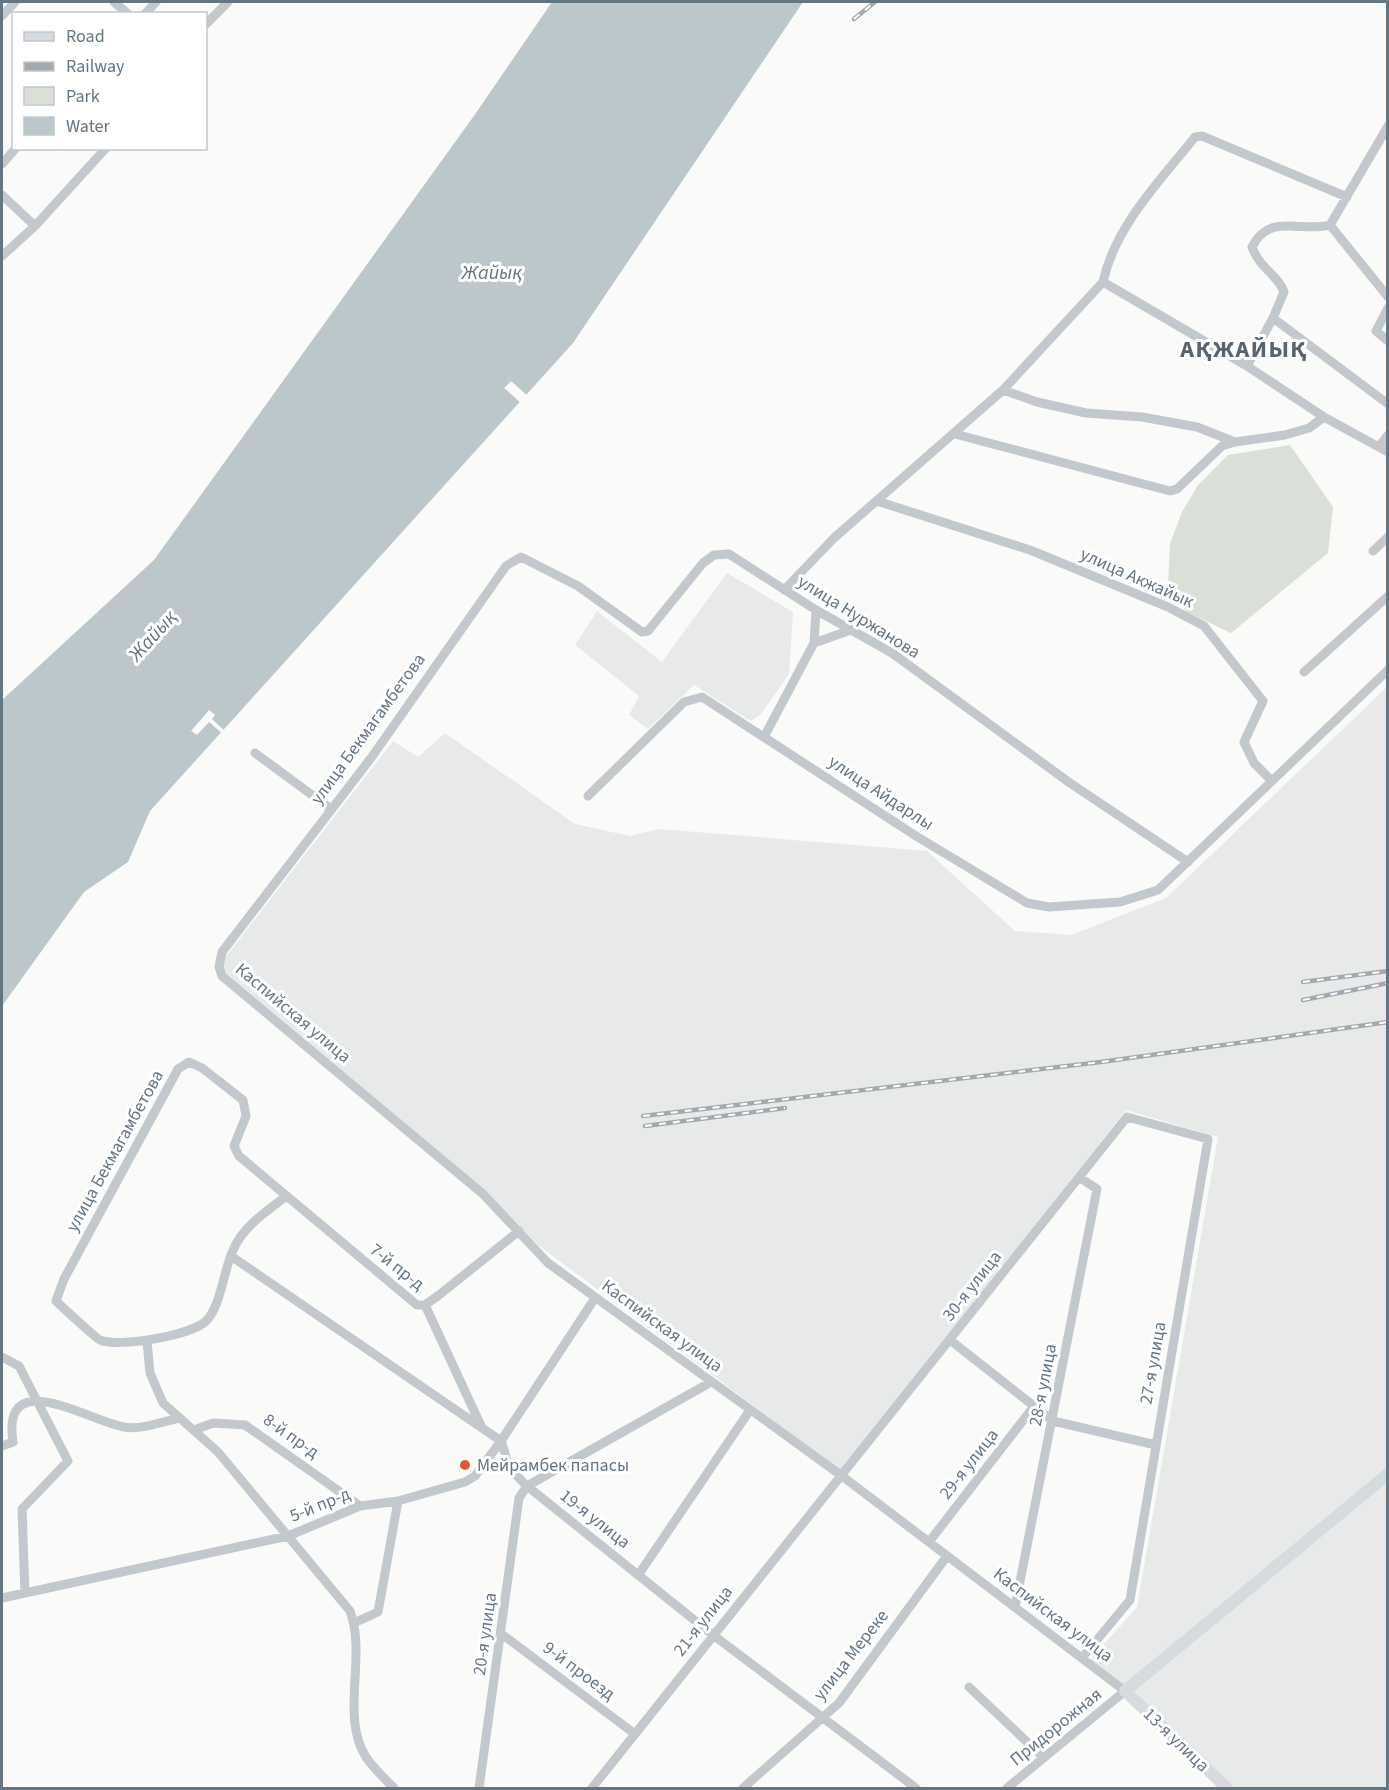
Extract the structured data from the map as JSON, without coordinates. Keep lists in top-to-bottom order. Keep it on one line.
{"streets":{"street":["улица Акжайык","улица Нуржанова","улица Бекмагамбетова","улица Айдарлы","Каспийская улица","7-й пр-д","30-я улица","27-я улица","28-я улица","8-й пр-д","29-я улица","5-й пр-д","19-я улица","21-я улица","20-я улица","улица Мереке","9-й проезд","Придорожная","13-я улица"]},"crossings":[["улица Акжайык","улица Айдарлы"],["улица Нуржанова","улица Бекмагамбетова"],["улица Нуржанова","улица Айдарлы"],["улица Бекмагамбетова","Каспийская улица"],["улица Бекмагамбетова","7-й пр-д"],["Каспийская улица","7-й пр-д"],["Каспийская улица","30-я улица"],["Каспийская улица","27-я улица"],["Каспийская улица","28-я улица"],["Каспийская улица","29-я улица"],["Каспийская улица","5-й пр-д"],["Каспийская улица","21-я улица"],["Каспийская улица","улица Мереке"],["Каспийская улица","Придорожная"],["Каспийская улица","13-я улица"],["30-я улица","27-я улица"],["30-я улица","28-я улица"],["30-я улица","21-я улица"],["8-й пр-д","5-й пр-д"],["5-й пр-д","19-я улица"],["19-я улица","21-я улица"],["19-я улица","20-я улица"],["19-я улица","улица Мереке"],["21-я улица","9-й проезд"],["20-я улица","9-й проезд"],["Придорожная","13-я улица"]],"districts":["АҚЖАЙЫҚ"],"water":["Жайық"],"places":["Мейрамбек папасы"],"legend":["Road","Railway","Park","Water"]}
